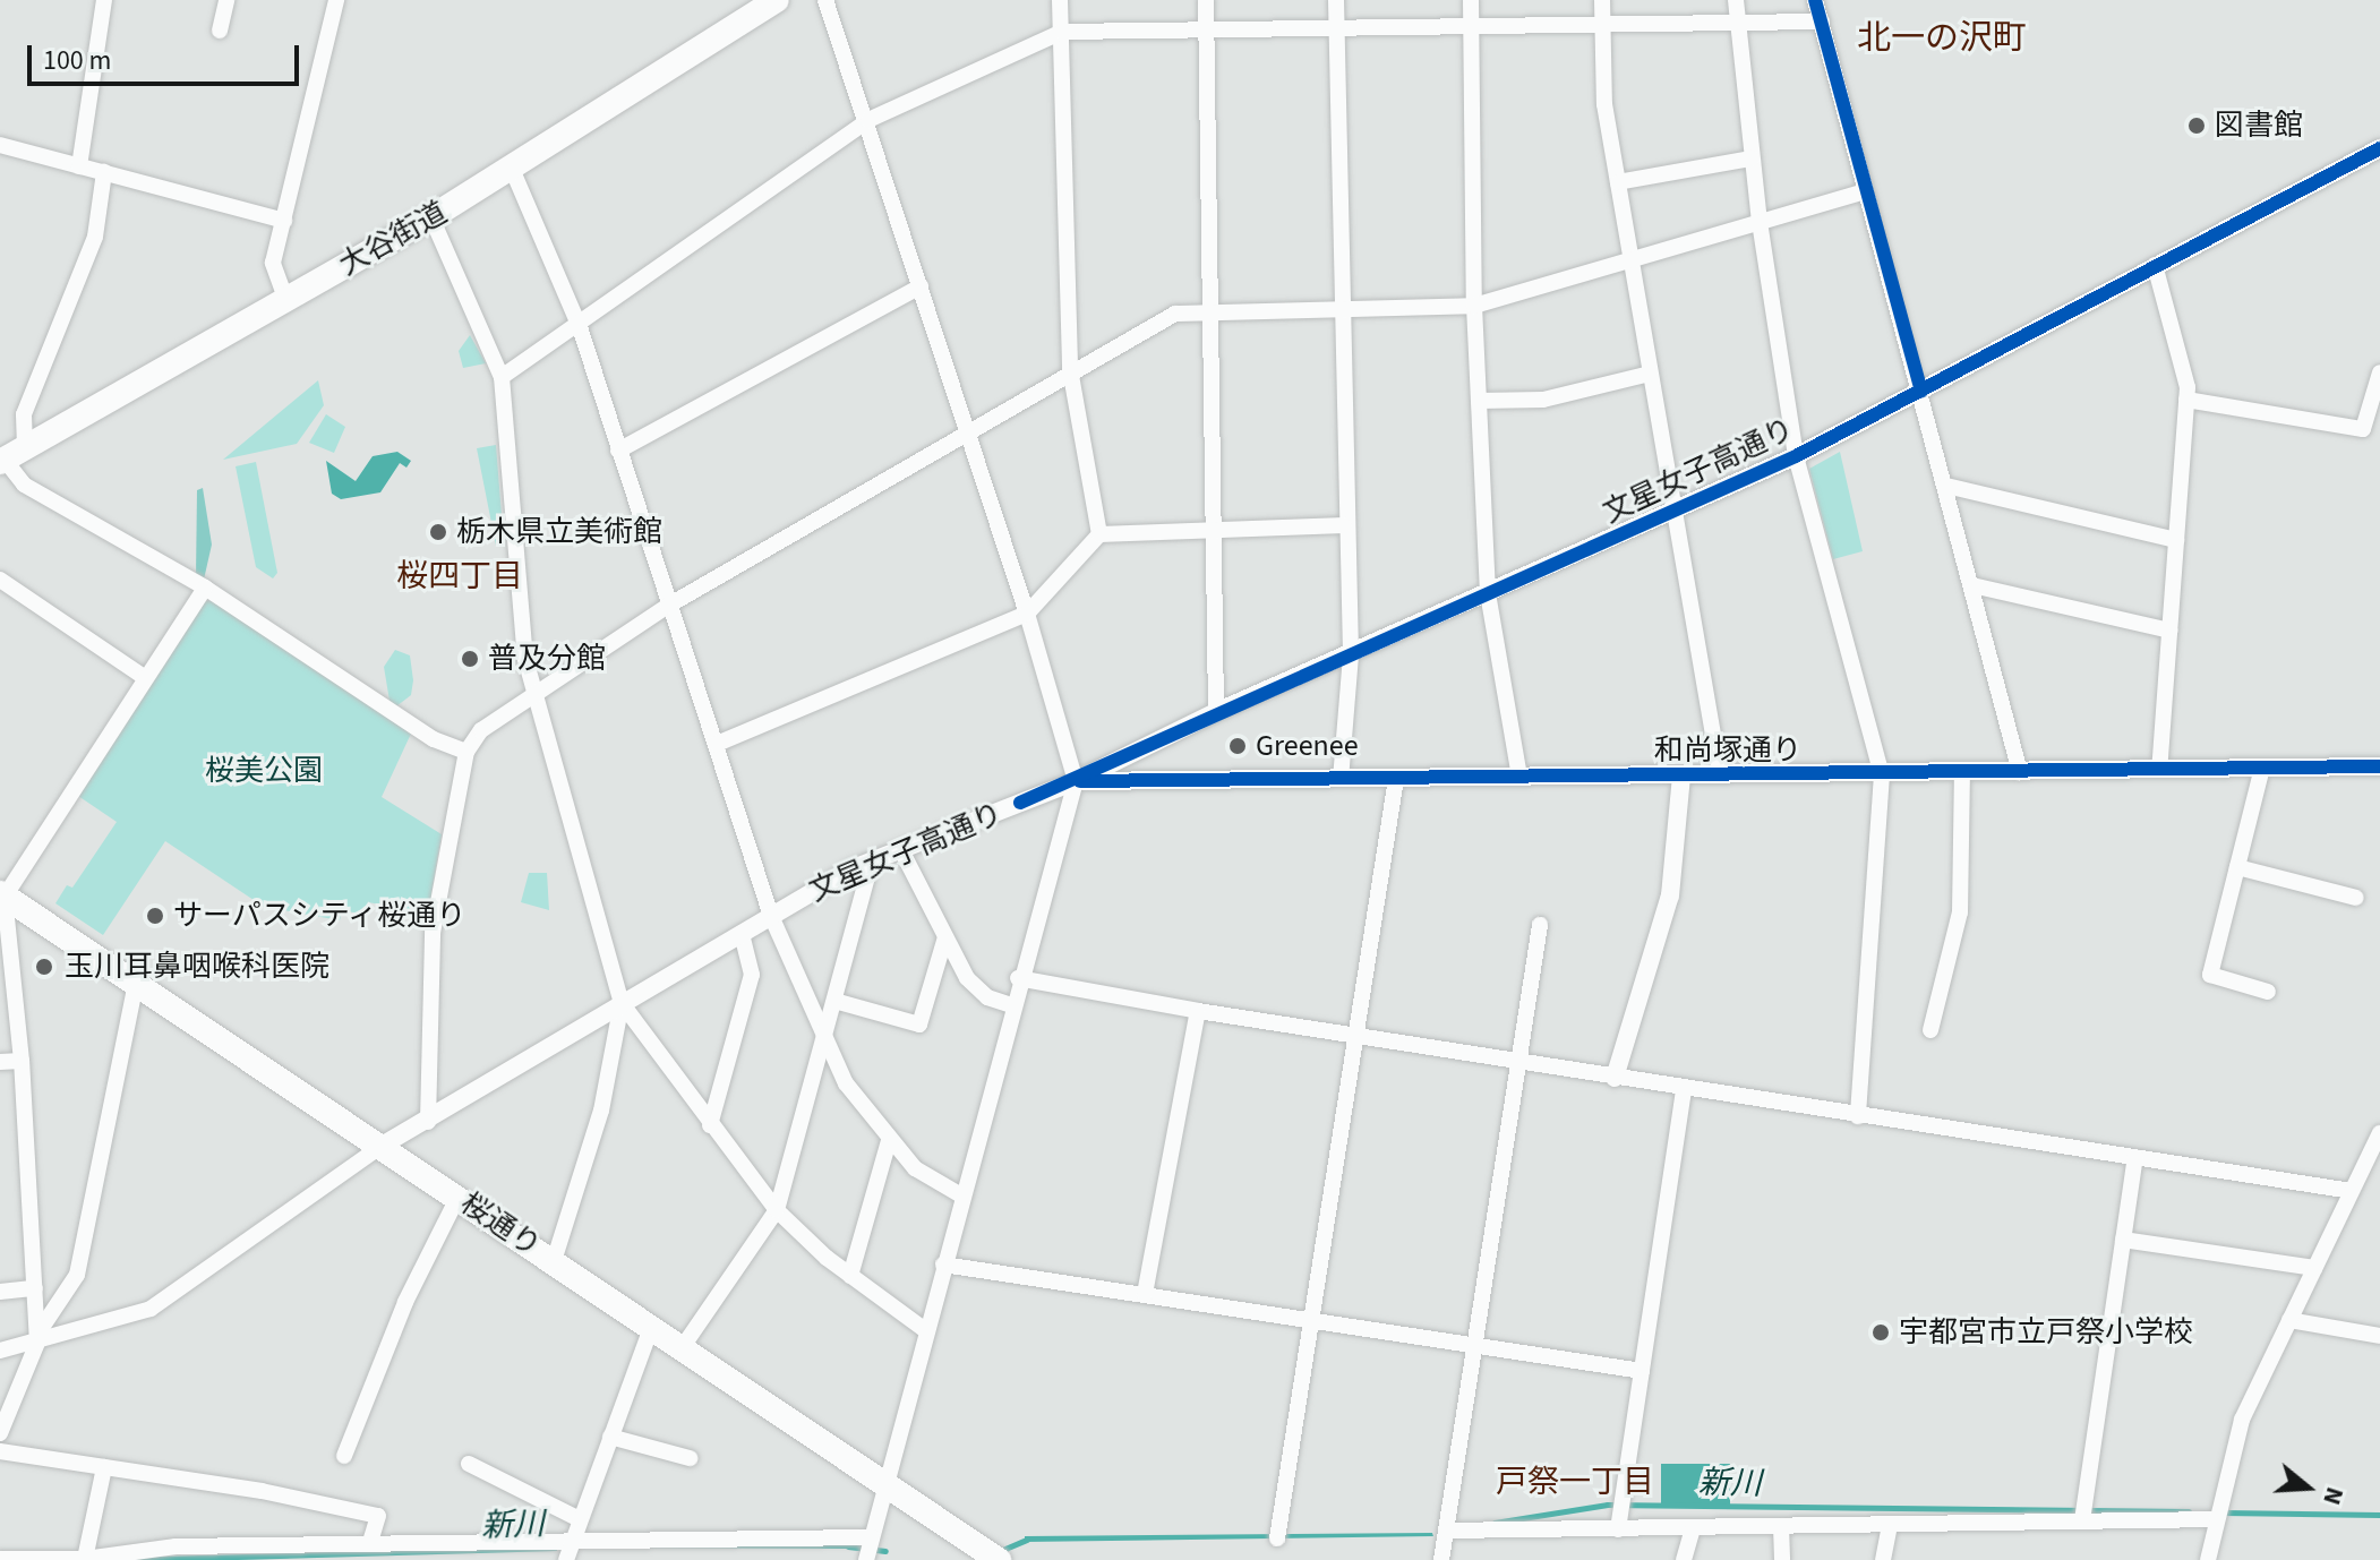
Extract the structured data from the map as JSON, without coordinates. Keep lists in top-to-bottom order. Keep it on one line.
{"streets":{"main road":["大谷街道","桜通り"],"street":["文星女子高通り","和尚塚通り"]},"crossings":[["文星女子高通り","和尚塚通り"],["文星女子高通り","桜通り"]],"districts":["北一の沢町","桜四丁目","戸祭一丁目"],"water":["新川"],"parks":["桜美公園"],"places":["図書館","栃木県立美術館","普及分館","Greenee","サーパスシティ桜通り","玉川耳鼻咽喉科医院","宇都宮市立戸祭小学校"],"scale_bar":"100 m","north":"right"}
